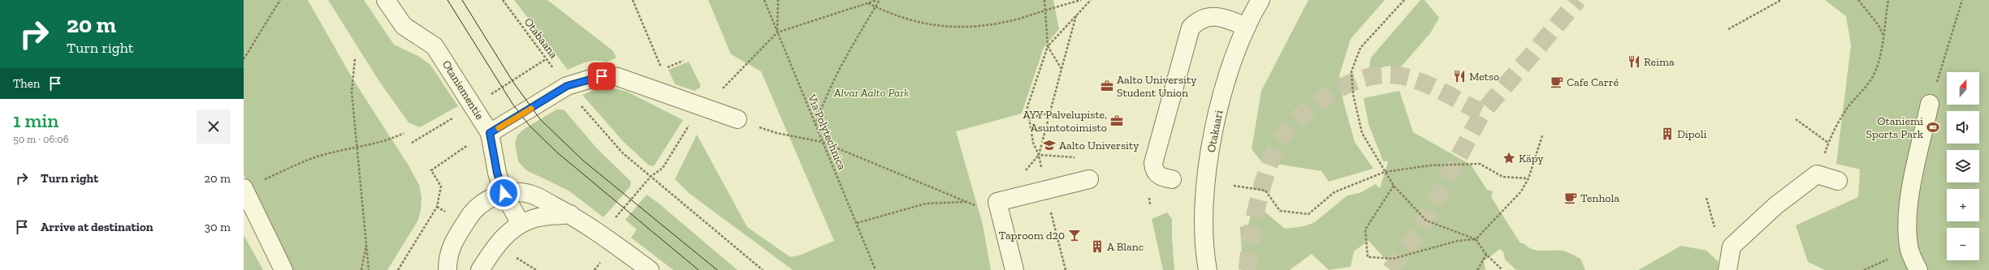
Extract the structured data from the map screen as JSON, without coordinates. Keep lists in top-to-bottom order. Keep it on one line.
{"streets":{"street":["Otaniementie","Otakaari"],"path":["Otabaana","Via Polytechnica"]},"parks":["Alvar Aalto Park"],"places":{"restaurant":["Reima","Metso"],"cafe":["Cafe Carré","Tenhola"],"office":["Aalto University Student Union","AYY Palvelupiste, Asuntotoimisto"],"sports":["Otaniemi Sports Park"],"building":["Dipoli","A Blanc"],"school or university":["Aalto University"],"place":["Käpy"],"bar":["Taproom d20"]},"north":"top","page":{"turn":["20 m","Turn right"],"then":"Then","map_buttons":["+","−"],"heading":["1 min","50 m · 06:06"],"list":[{"name":"Turn right","value":"20 m"},{"name":"Arrive at destination","value":"30 m"}]}}
